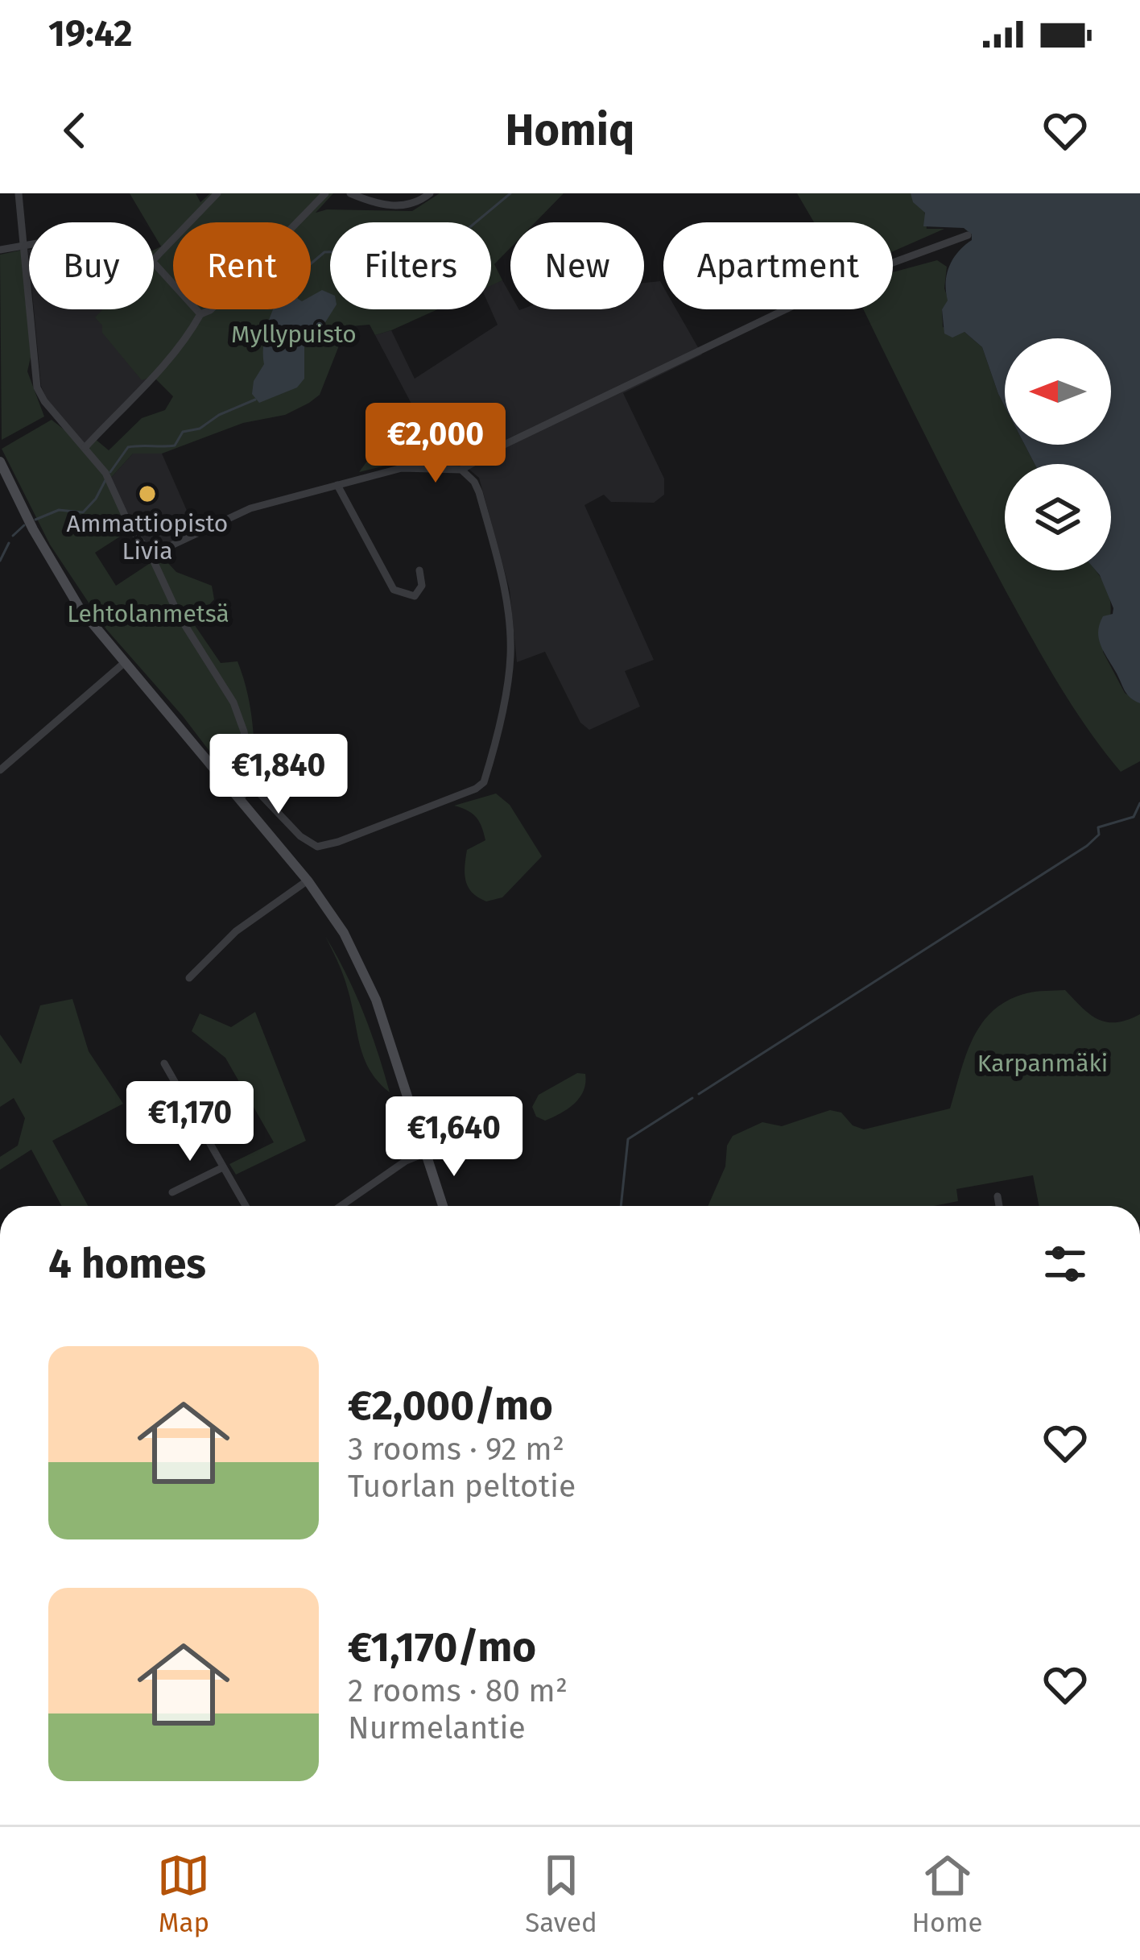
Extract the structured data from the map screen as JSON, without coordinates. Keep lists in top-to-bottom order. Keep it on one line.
{"parks":["Myllypuisto","Lehtolanmetsä","Karpanmäki"],"places":["Ammattiopisto Livia"],"north":"left","page":{"status":"19:42","header":"Homiq","chip":["Buy","Rent","Filters","New","Apartment"],"price":["€2,000","€1,840","€1,170","€1,640"],"heading":"4 homes","list":[{"name":"€2,000/mo","note":"3 rooms · 92 m² · Tuorlan peltotie"},{"name":"€1,170/mo","note":"2 rooms · 80 m² · Nurmelantie"}],"tabs":["Map","Saved","Home"]}}
